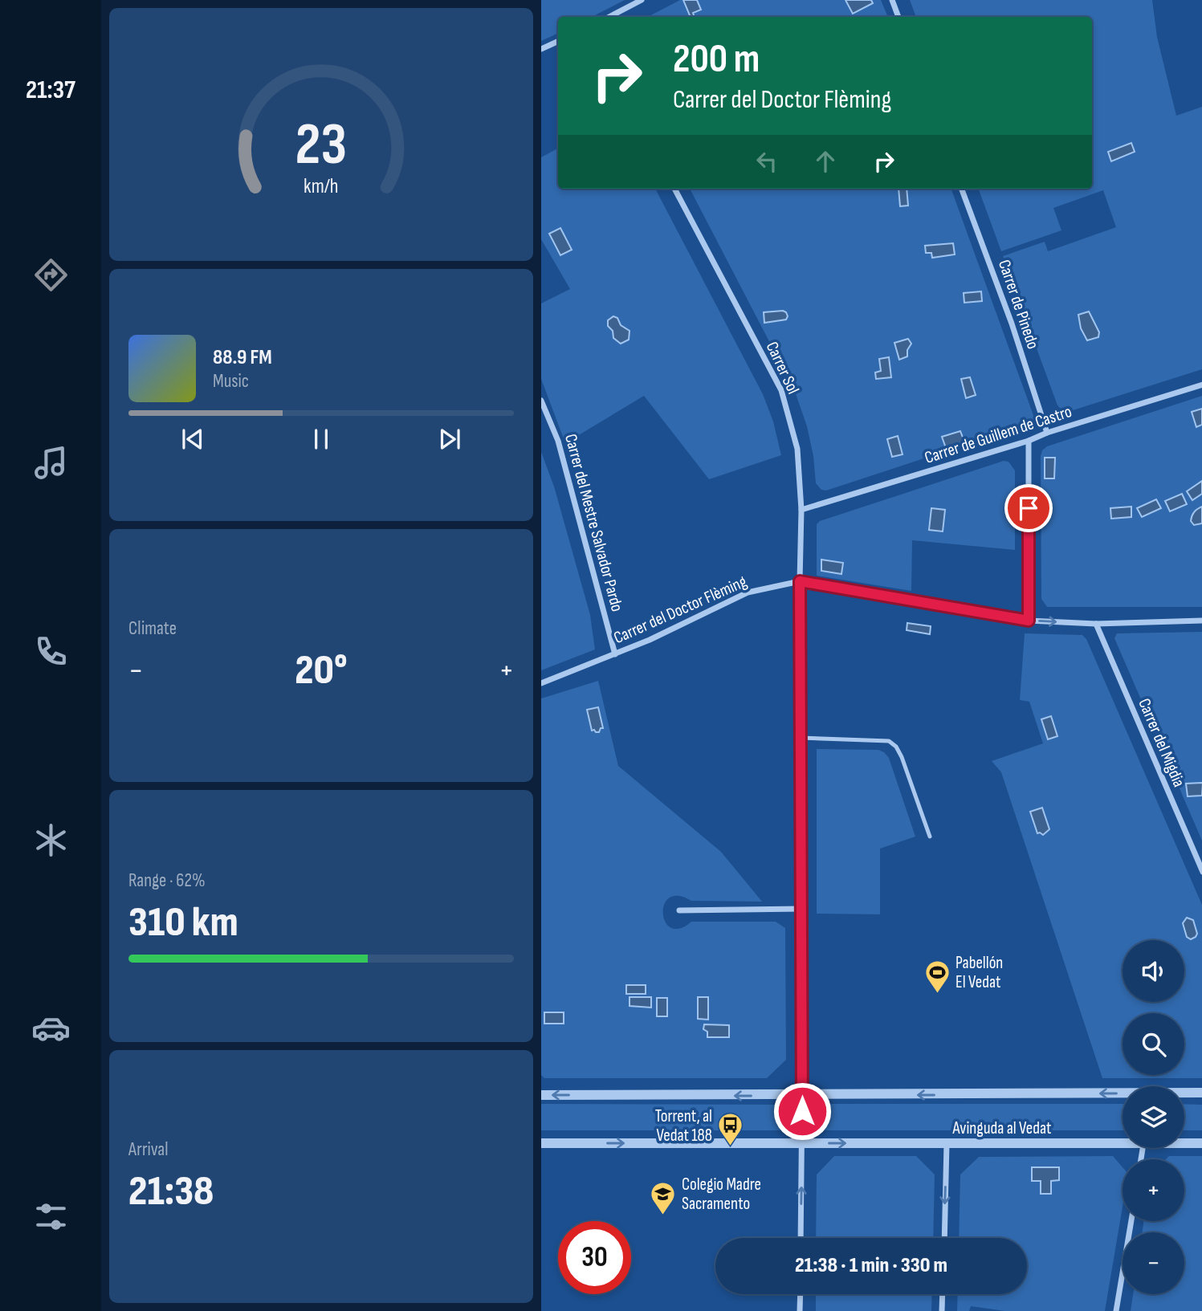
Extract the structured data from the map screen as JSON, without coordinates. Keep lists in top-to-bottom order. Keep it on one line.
{"streets":{"street":["Carrer de Pinedo","Carrer Sol","Carrer de Guillem de Castro","Carrer del Mestre Salvador Pardo","Carrer del Doctor Flèming","Carrer del Migdia","Avinguda al Vedat"]},"crossings":[["Carrer de Pinedo","Carrer de Guillem de Castro"],["Carrer Sol","Carrer de Guillem de Castro"],["Carrer Sol","Carrer del Doctor Flèming"],["Carrer Sol","Avinguda al Vedat"],["Carrer del Mestre Salvador Pardo","Carrer del Doctor Flèming"],["Carrer del Doctor Flèming","Carrer del Migdia"]],"places":{"sports":["Pabellón El Vedat"],"bus stop":["Torrent, al Vedat 188"],"school or university":["Colegio Madre Sacramento"]},"page":{"tabs":"21:37","turn":["200 m","Carrer del Doctor Flèming"],"song":["88.9 FM","Music"],"tile":["Climate",["Range · 62%","310 km"],["Arrival","21:38"]],"heat":["−","20°","+"],"map_buttons":["+","−"],"limit":"30","trip":"21:38 · 1 min · 330 m","gauge":["23","km/h"]}}
